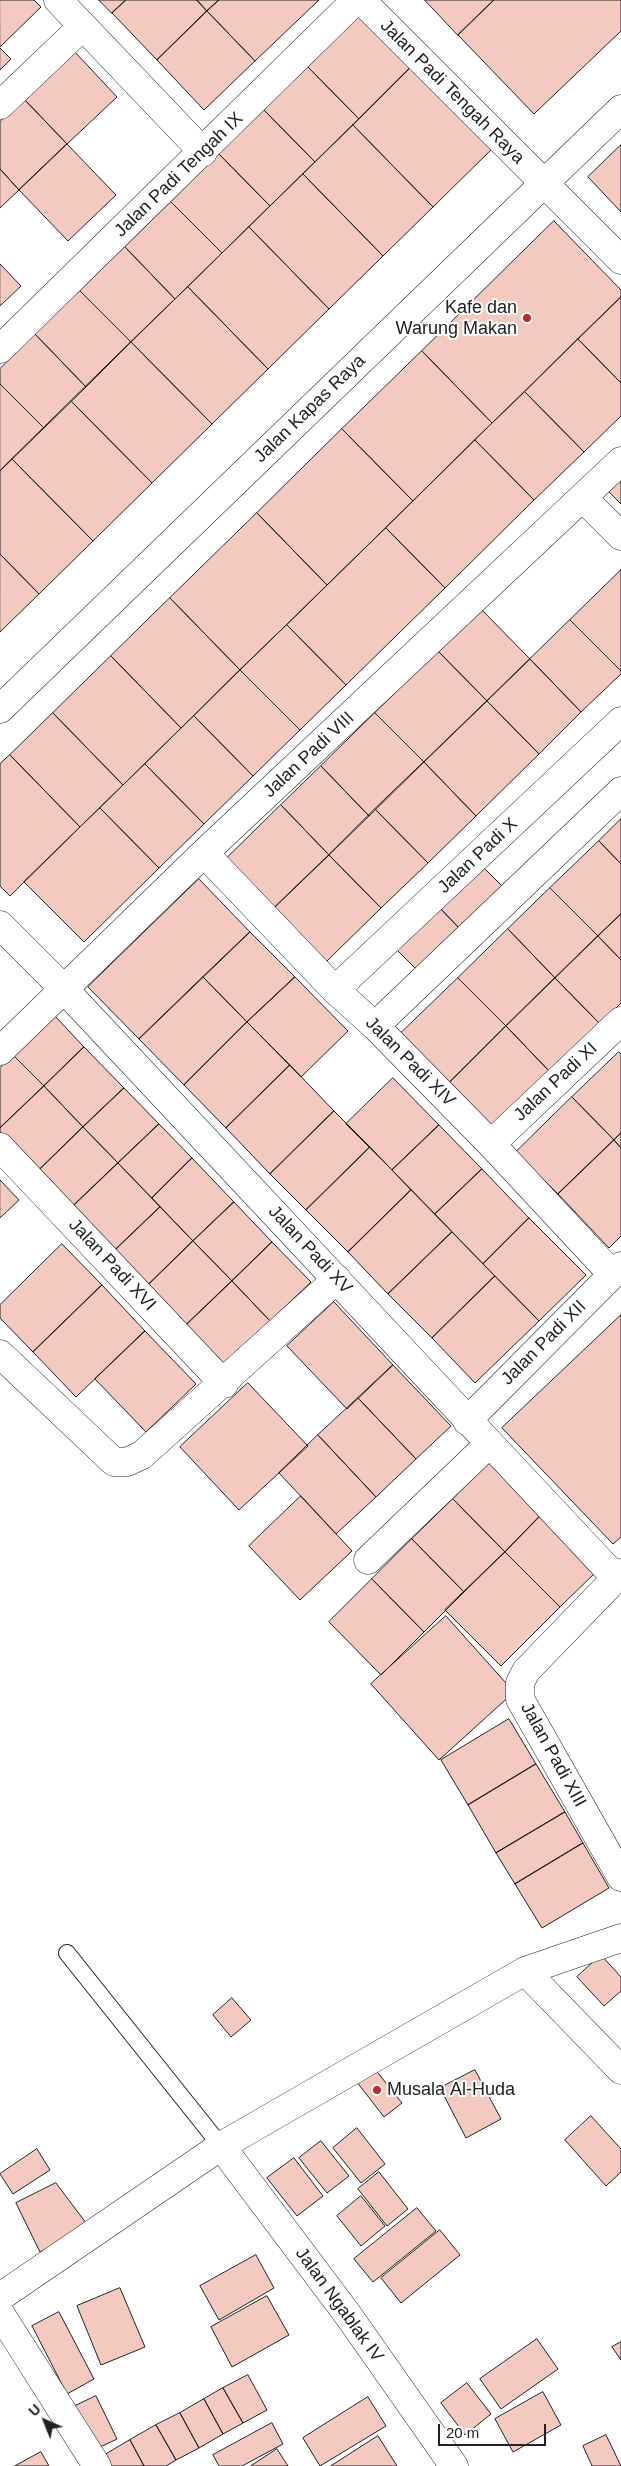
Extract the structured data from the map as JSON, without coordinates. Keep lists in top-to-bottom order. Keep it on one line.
{"streets":{"street":["Jalan Padi Tengah Raya","Jalan Padi Tengah IX","Jalan Kapas Raya","Jalan Padi VIII","Jalan Padi X","Jalan Padi XIV","Jalan Padi XI","Jalan Padi XV","Jalan Padi XVI","Jalan Padi XII","Jalan Padi XIII","Jalan Ngablak IV"]},"crossings":[["Jalan Padi Tengah Raya","Jalan Kapas Raya"],["Jalan Padi VIII","Jalan Padi XIV"],["Jalan Padi VIII","Jalan Padi XV"],["Jalan Padi X","Jalan Padi XIV"],["Jalan Padi XIV","Jalan Padi XI"],["Jalan Padi XIV","Jalan Padi XII"],["Jalan Padi XV","Jalan Padi XII"],["Jalan Padi XV","Jalan Padi XIII"]],"places":["Kafe dan Warung Makan","Musala Al-Huda"],"scale_bar":"20 m","north":"top left"}
